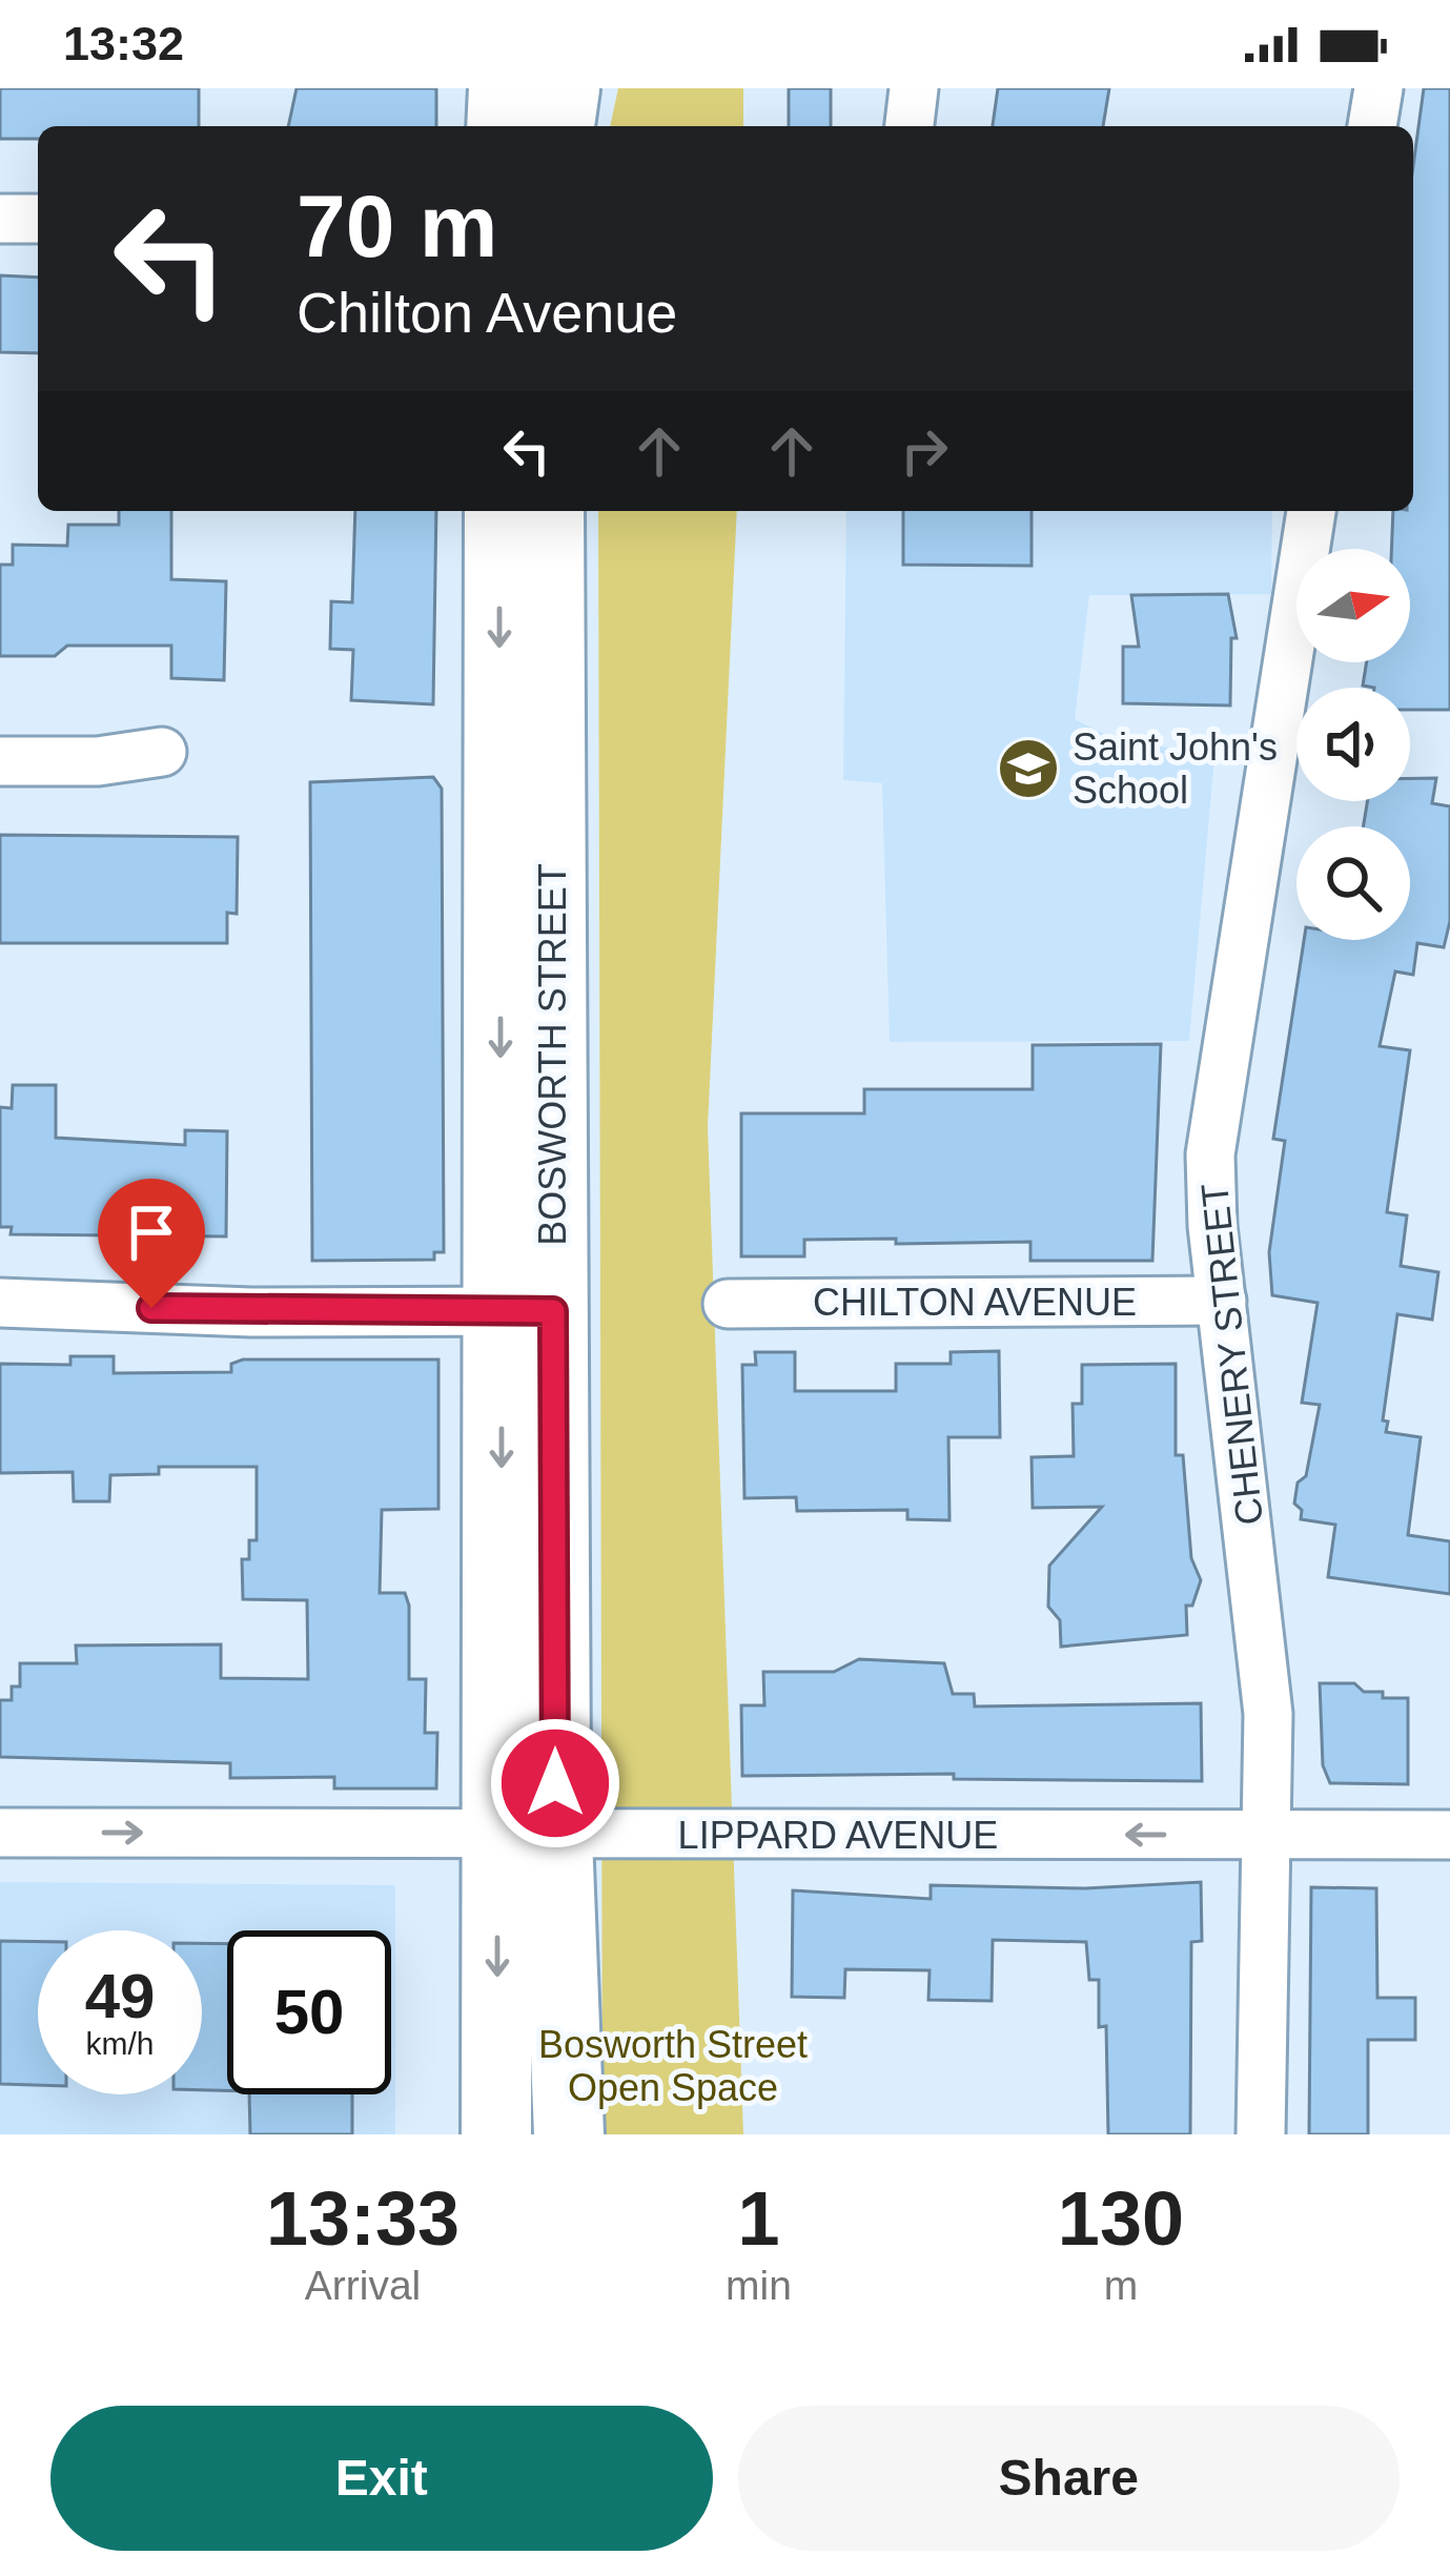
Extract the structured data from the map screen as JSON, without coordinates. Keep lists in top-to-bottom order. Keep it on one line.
{"streets":{"main road":["BOSWORTH STREET"],"street":["CHILTON AVENUE","CHENERY STREET","LIPPARD AVENUE"]},"crossings":[["BOSWORTH STREET","LIPPARD AVENUE"],["CHILTON AVENUE","CHENERY STREET"],["CHENERY STREET","LIPPARD AVENUE"]],"parks":["Bosworth Street Open Space"],"places":{"school or university":["Saint John's School"]},"north":"right","page":{"status":"13:32","turn":["70 m","Chilton Avenue"],"speed":"49 km/h","limit":"50","eta":["13:33","Arrival","1","min","130","m"],"buttons":["Exit","Share"]}}
